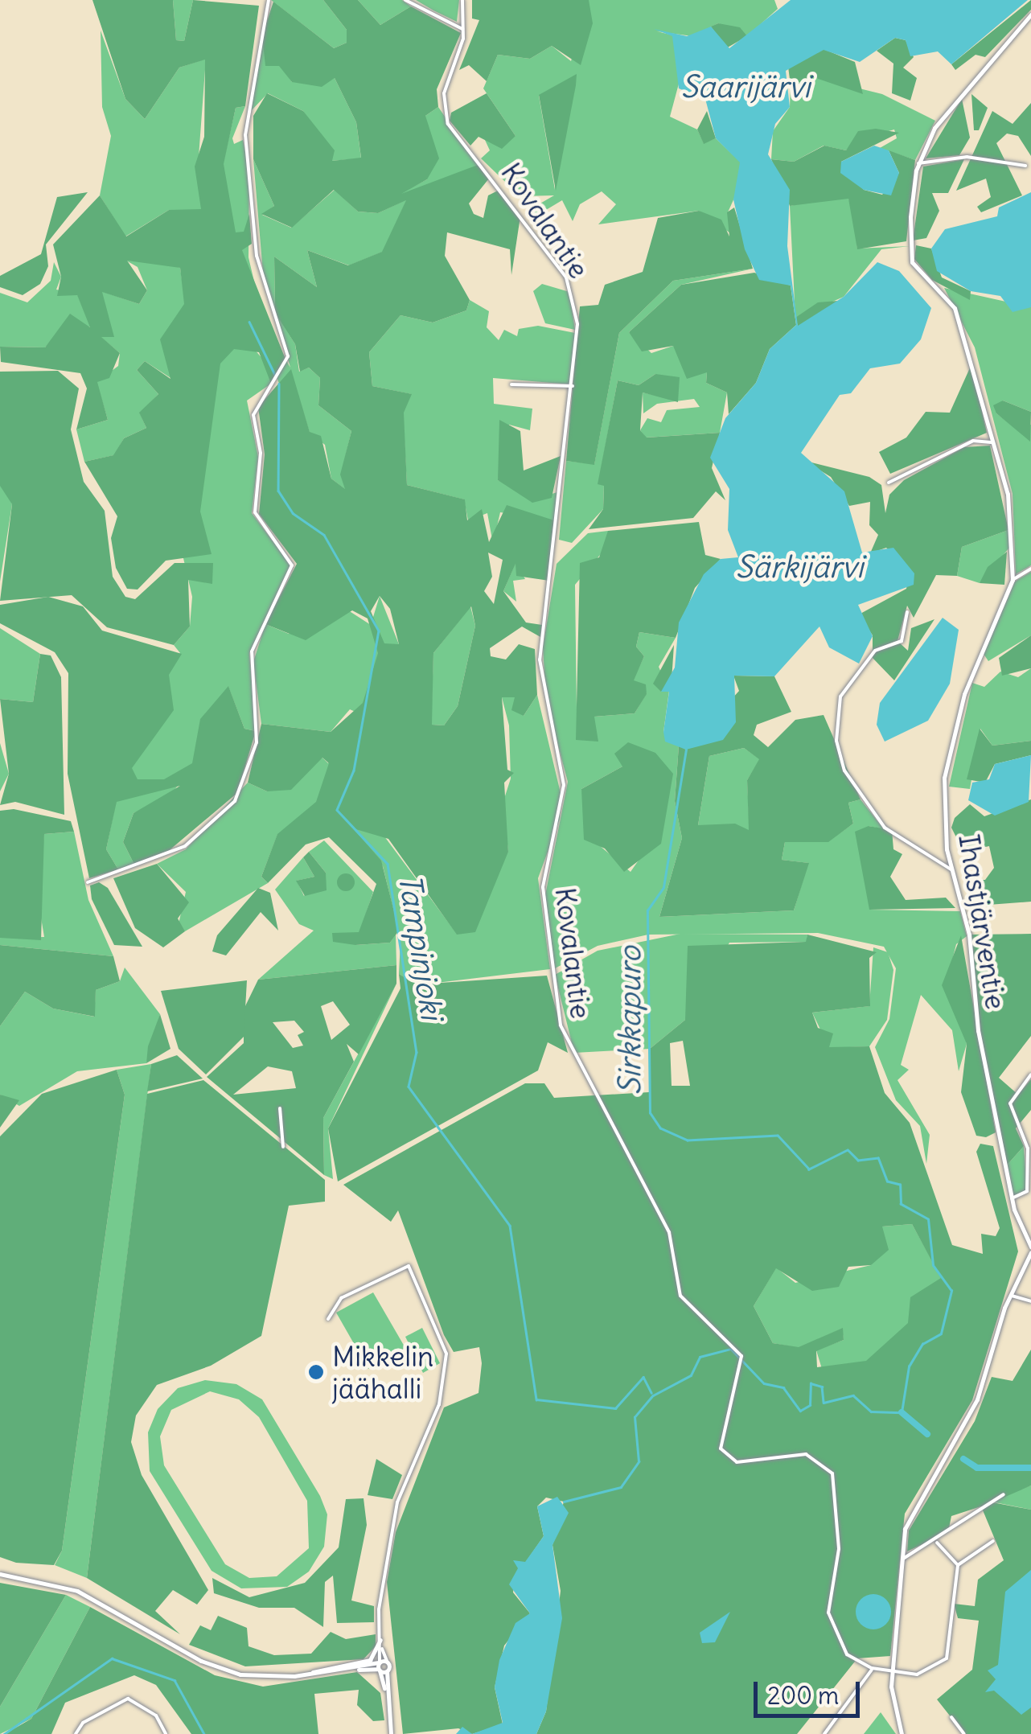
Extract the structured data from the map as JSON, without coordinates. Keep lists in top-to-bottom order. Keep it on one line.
{"streets":{"street":["Kovalantie","Ihastjärventie"]},"water":["Saarijärvi","Särkijärvi","Tampinjoki","Sirkkapuro"],"places":["Mikkelin jäähalli"],"scale_bar":"200 m"}
